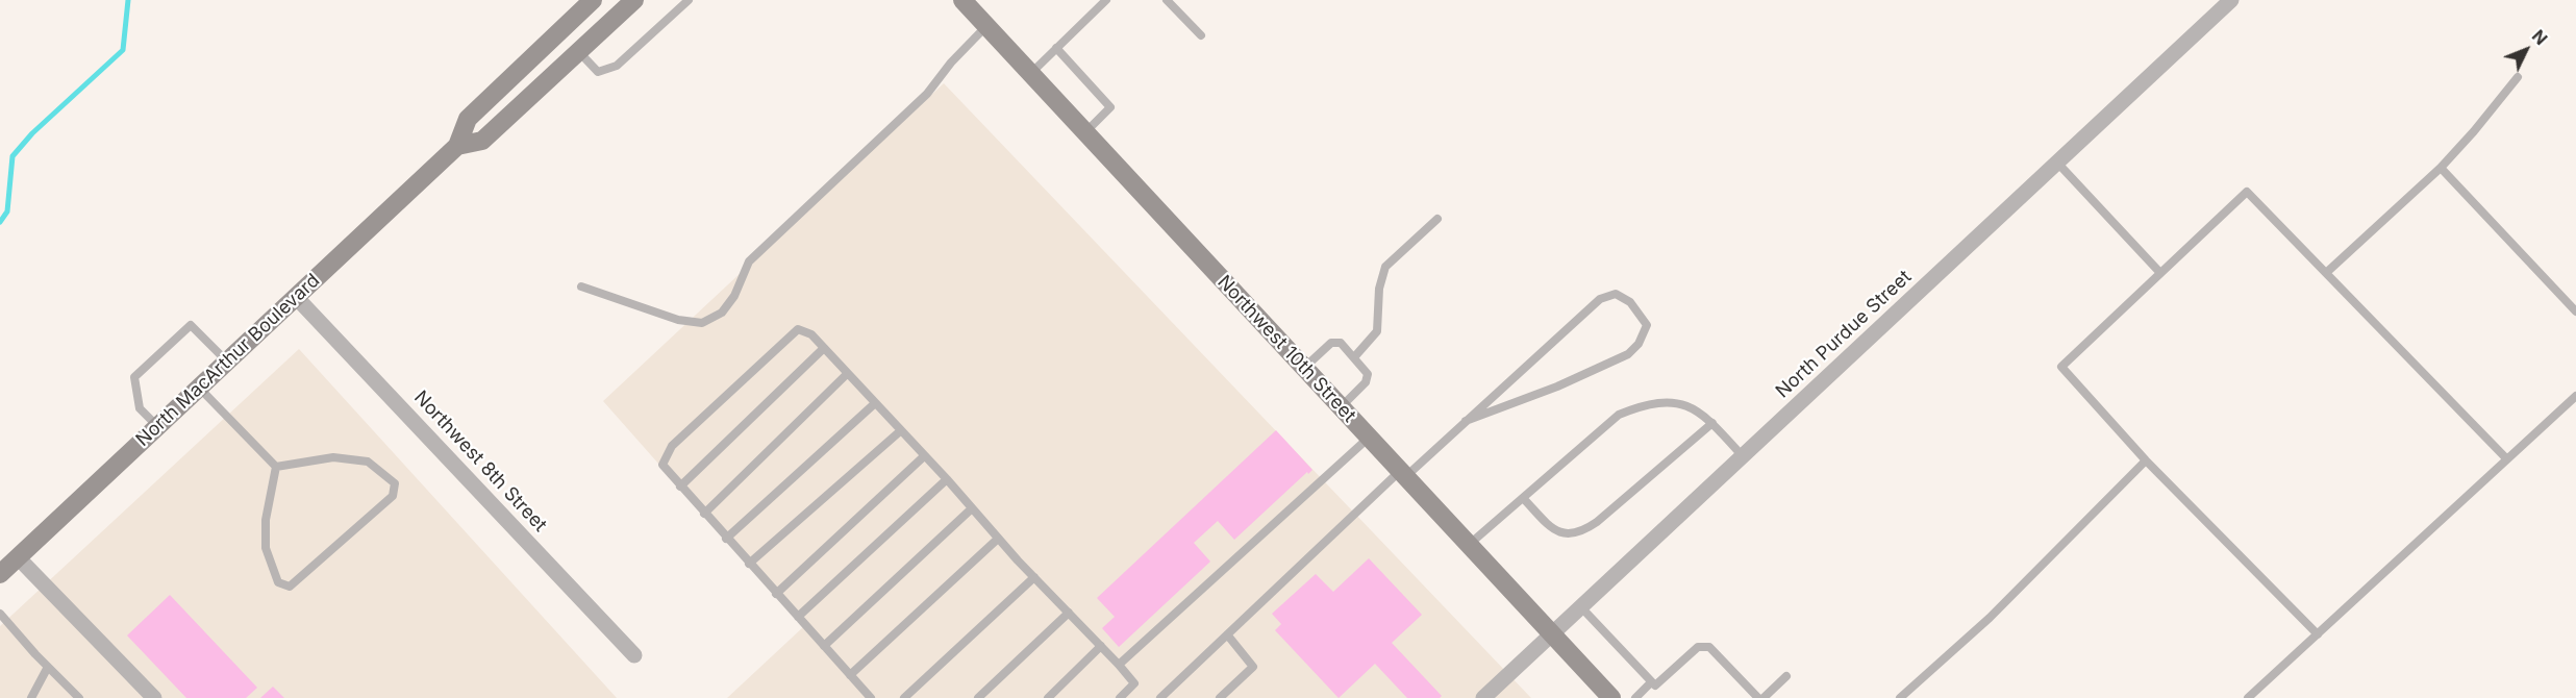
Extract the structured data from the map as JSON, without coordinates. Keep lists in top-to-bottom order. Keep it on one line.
{"streets":{"main road":["Northwest 10th Street","North MacArthur Boulevard"],"street":["North Purdue Street","Northwest 8th Street"]},"crossings":[["North Purdue Street","Northwest 10th Street"],["North MacArthur Boulevard","Northwest 8th Street"]],"north":"top right"}
